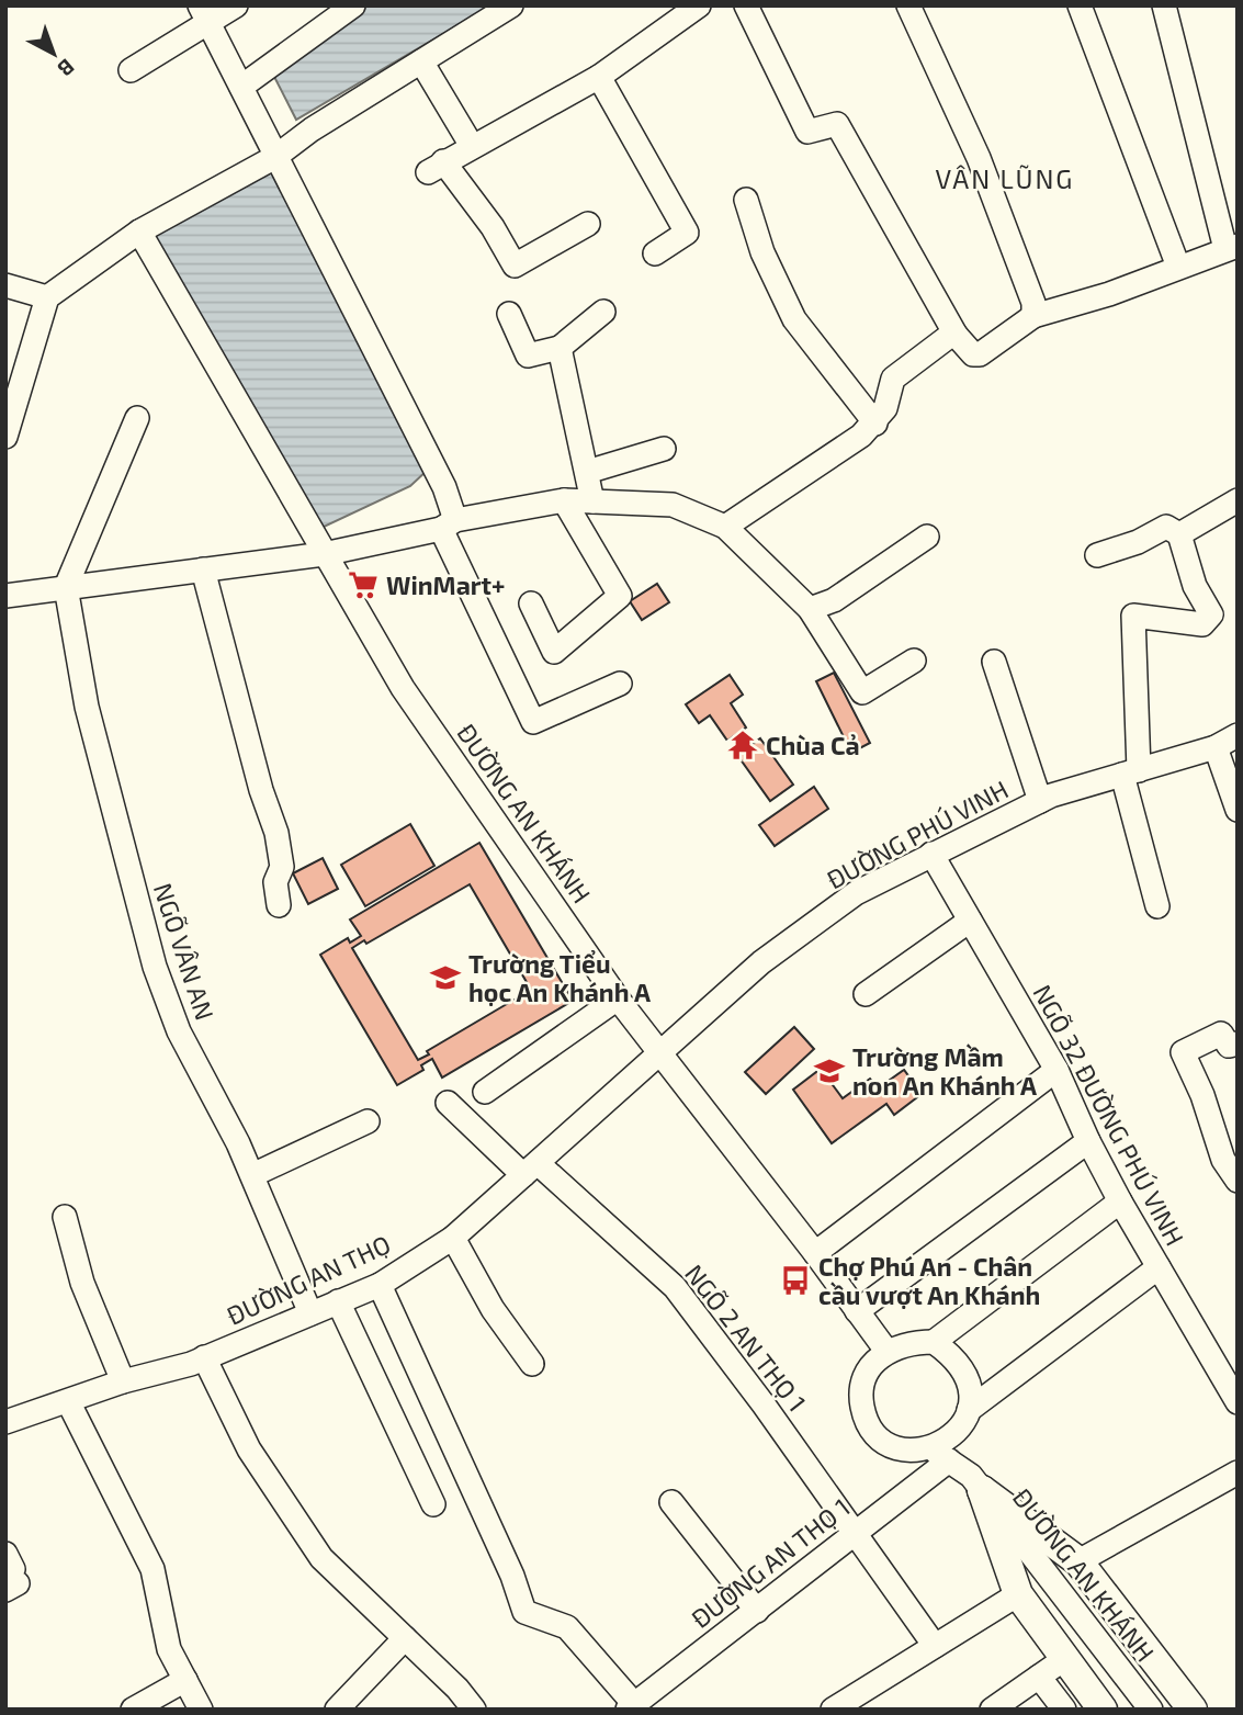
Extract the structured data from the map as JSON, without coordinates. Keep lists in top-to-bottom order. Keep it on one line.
{"streets":{"street":["ĐƯỜNG AN KHÁNH","ĐƯỜNG PHÚ VINH","NGÕ VÂN AN","NGÕ 32 ĐƯỜNG PHÚ VINH","ĐƯỜNG AN THỌ","NGÕ 2 AN THỌ 1","ĐƯỜNG AN THỌ 1"]},"crossings":[["ĐƯỜNG AN KHÁNH","ĐƯỜNG PHÚ VINH"],["ĐƯỜNG AN KHÁNH","ĐƯỜNG AN THỌ"],["ĐƯỜNG AN KHÁNH","ĐƯỜNG AN THỌ 1"],["ĐƯỜNG PHÚ VINH","NGÕ 32 ĐƯỜNG PHÚ VINH"],["ĐƯỜNG PHÚ VINH","ĐƯỜNG AN THỌ"],["NGÕ VÂN AN","ĐƯỜNG AN THỌ"],["ĐƯỜNG AN THỌ","NGÕ 2 AN THỌ 1"],["NGÕ 2 AN THỌ 1","ĐƯỜNG AN THỌ 1"]],"districts":["VÂN LŨNG"],"places":{"supermarket":["WinMart+"],"temple":["Chùa Cả"],"school or university":["Trường Tiểu học An Khánh A","Trường Mầm non An Khánh A"],"bus stop":["Chợ Phú An - Chân cầu vượt An Khánh"]},"north":"bottom right"}
